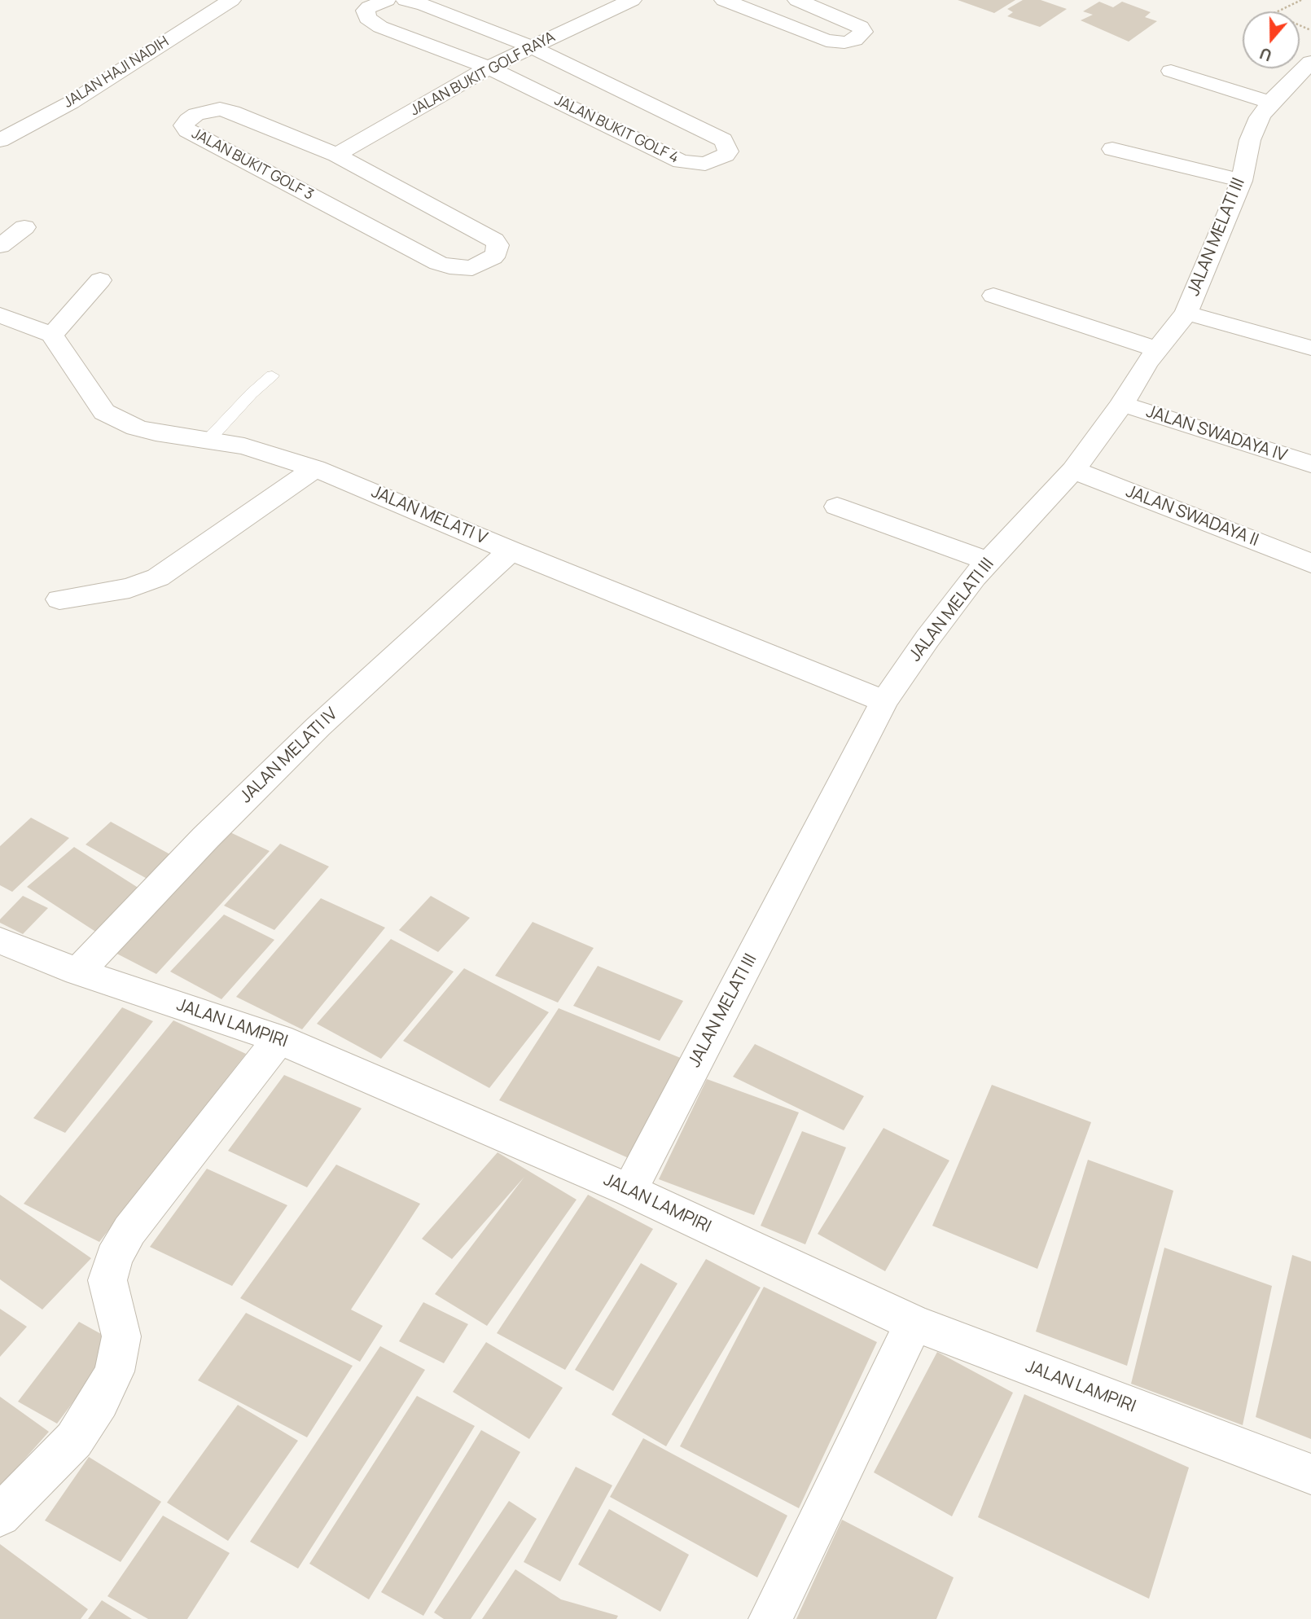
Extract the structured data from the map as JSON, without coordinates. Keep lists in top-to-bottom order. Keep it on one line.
{"streets":{"street":["JALAN HAJI NADIH","JALAN BUKIT GOLF RAYA","JALAN BUKIT GOLF 4","JALAN BUKIT GOLF 3","JALAN MELATI III","JALAN SWADAYA IV","JALAN MELATI V","JALAN SWADAYA II","JALAN MELATI IV","JALAN LAMPIRI"]},"crossings":[["JALAN BUKIT GOLF RAYA","JALAN BUKIT GOLF 4"],["JALAN BUKIT GOLF RAYA","JALAN BUKIT GOLF 3"],["JALAN MELATI III","JALAN SWADAYA IV"],["JALAN MELATI III","JALAN MELATI V"],["JALAN MELATI III","JALAN SWADAYA II"],["JALAN MELATI III","JALAN LAMPIRI"],["JALAN MELATI V","JALAN MELATI IV"],["JALAN MELATI IV","JALAN LAMPIRI"]],"north":"bottom"}
